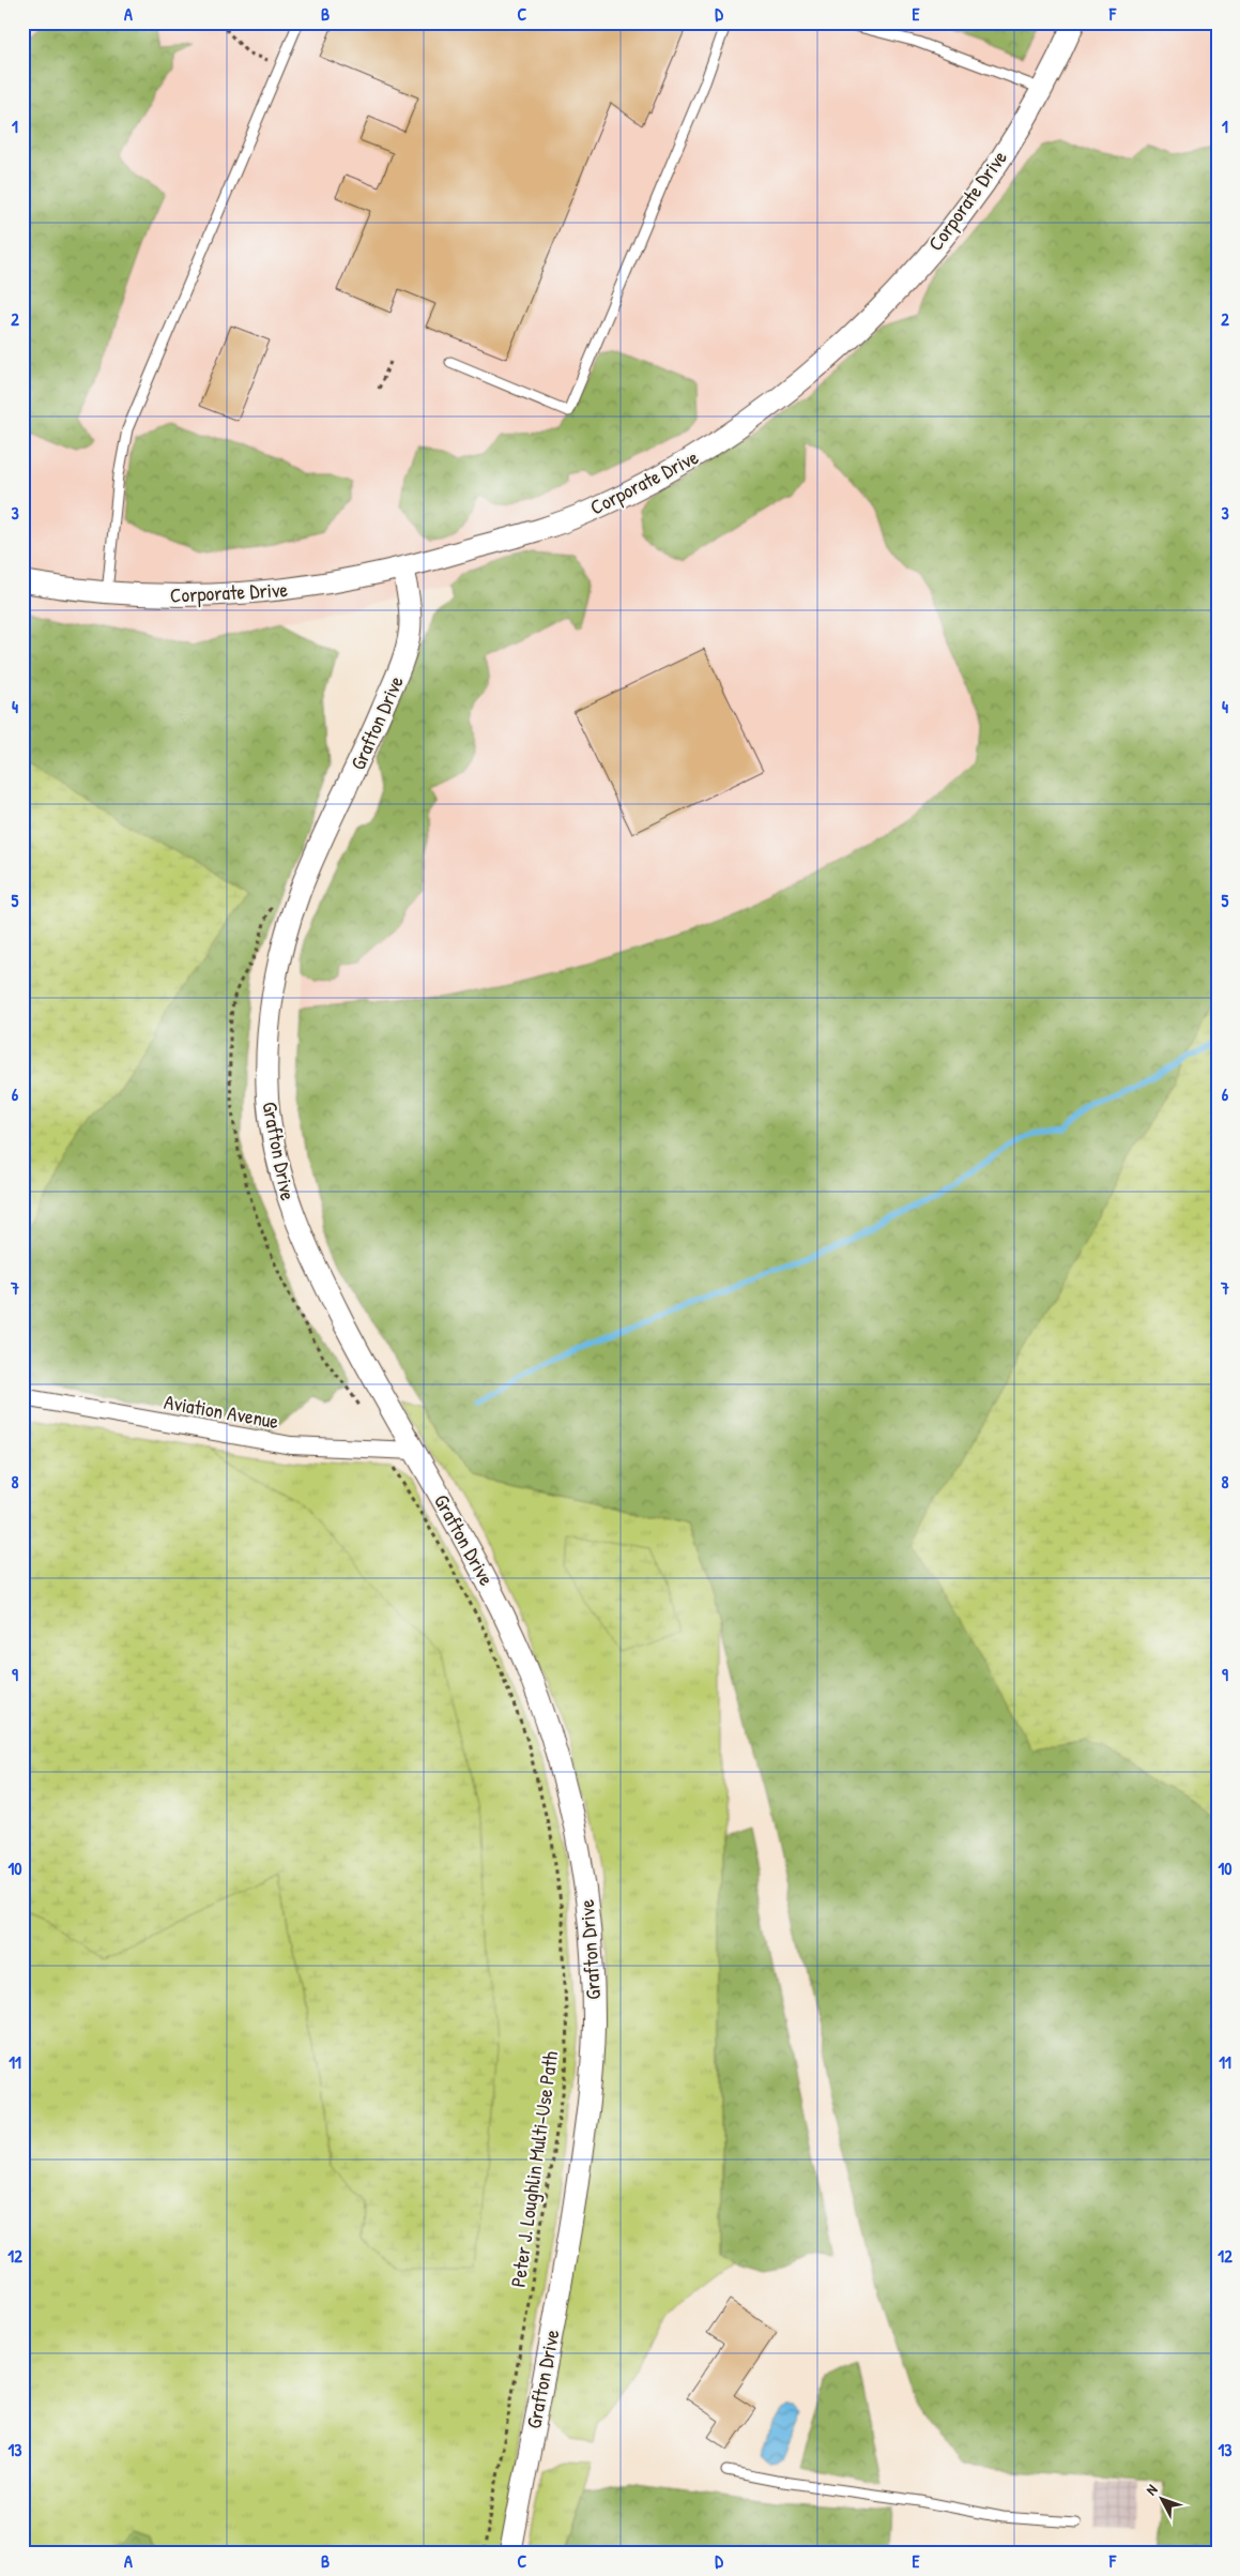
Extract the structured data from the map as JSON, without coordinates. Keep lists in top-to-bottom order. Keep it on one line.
{"streets":{"street":["Corporate Drive","Grafton Drive","Aviation Avenue"],"path":["Peter J. Loughlin Multi-Use Path"]},"crossings":[["Corporate Drive","Grafton Drive"],["Grafton Drive","Aviation Avenue"]],"north":"top left","grid":{"columns":["A","B","C","D","E","F"],"rows":["1","2","3","4","5","6","7","8","9","10","11","12","13"]}}
